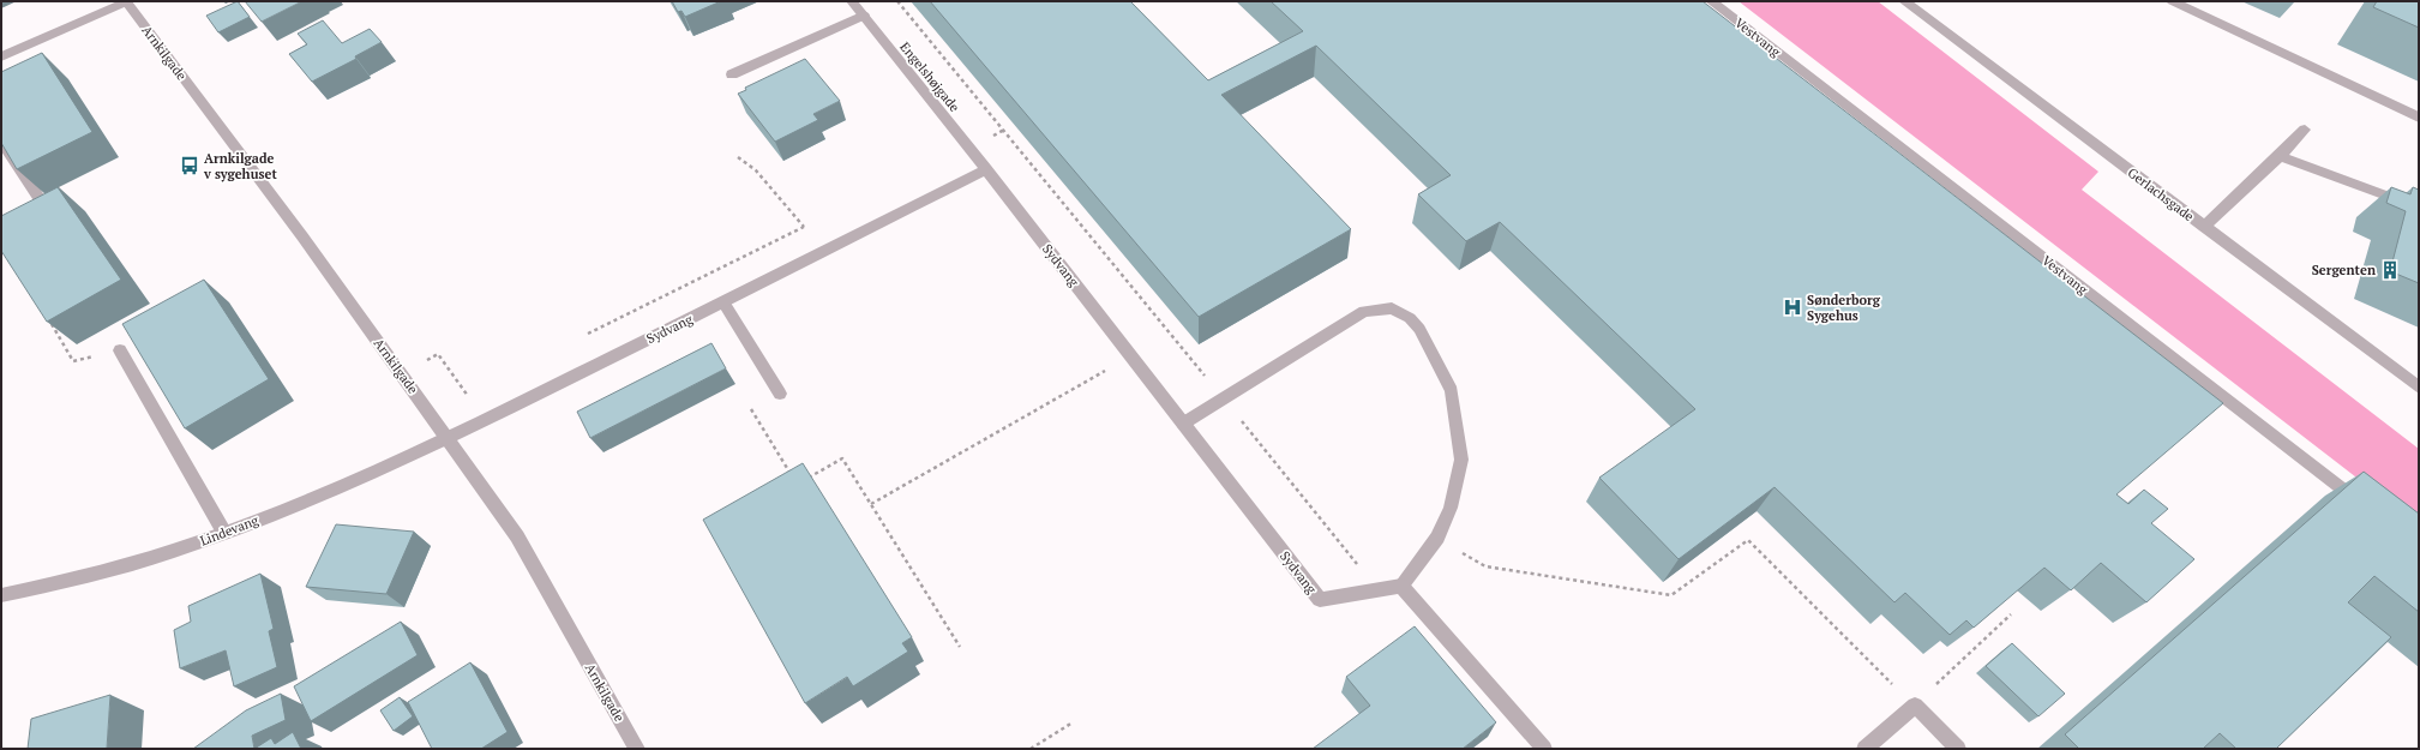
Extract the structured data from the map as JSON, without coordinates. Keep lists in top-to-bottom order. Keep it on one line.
{"streets":{"street":["Vestvang","Arnkilgade","Engelshøjgade","Gerlachsgade","Sydvang","Lindevang"]},"crossings":[["Arnkilgade","Sydvang"],["Arnkilgade","Lindevang"],["Engelshøjgade","Sydvang"],["Sydvang","Lindevang"]],"places":{"bus stop":["Arnkilgade v sygehuset"],"building":["Sergenten"],"hospital":["Sønderborg Sygehus"]}}
